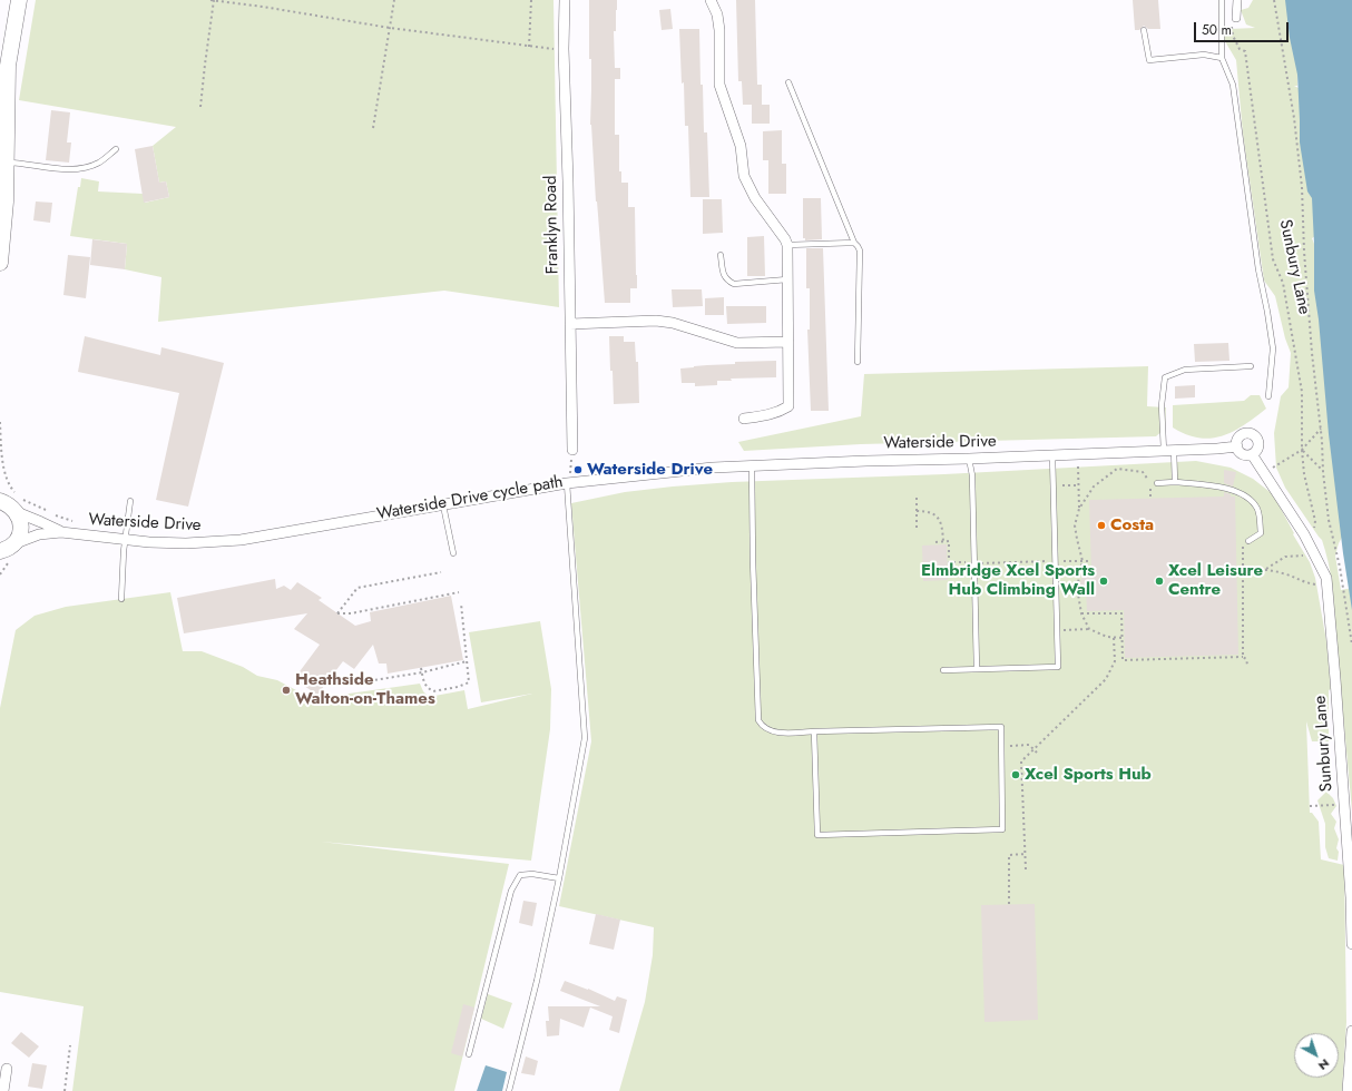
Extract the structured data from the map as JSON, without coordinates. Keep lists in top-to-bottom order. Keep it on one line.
{"streets":{"street":["Franklyn Road","Sunbury Lane","Waterside Drive"]},"crossings":[["Sunbury Lane","Waterside Drive"]],"places":["Waterside Drive","Costa","Elmbridge Xcel Sports Hub Climbing Wall","Xcel Leisure Centre","Heathside Walton-on-Thames","Xcel Sports Hub"],"scale_bar":"50 m","north":"bottom right"}
